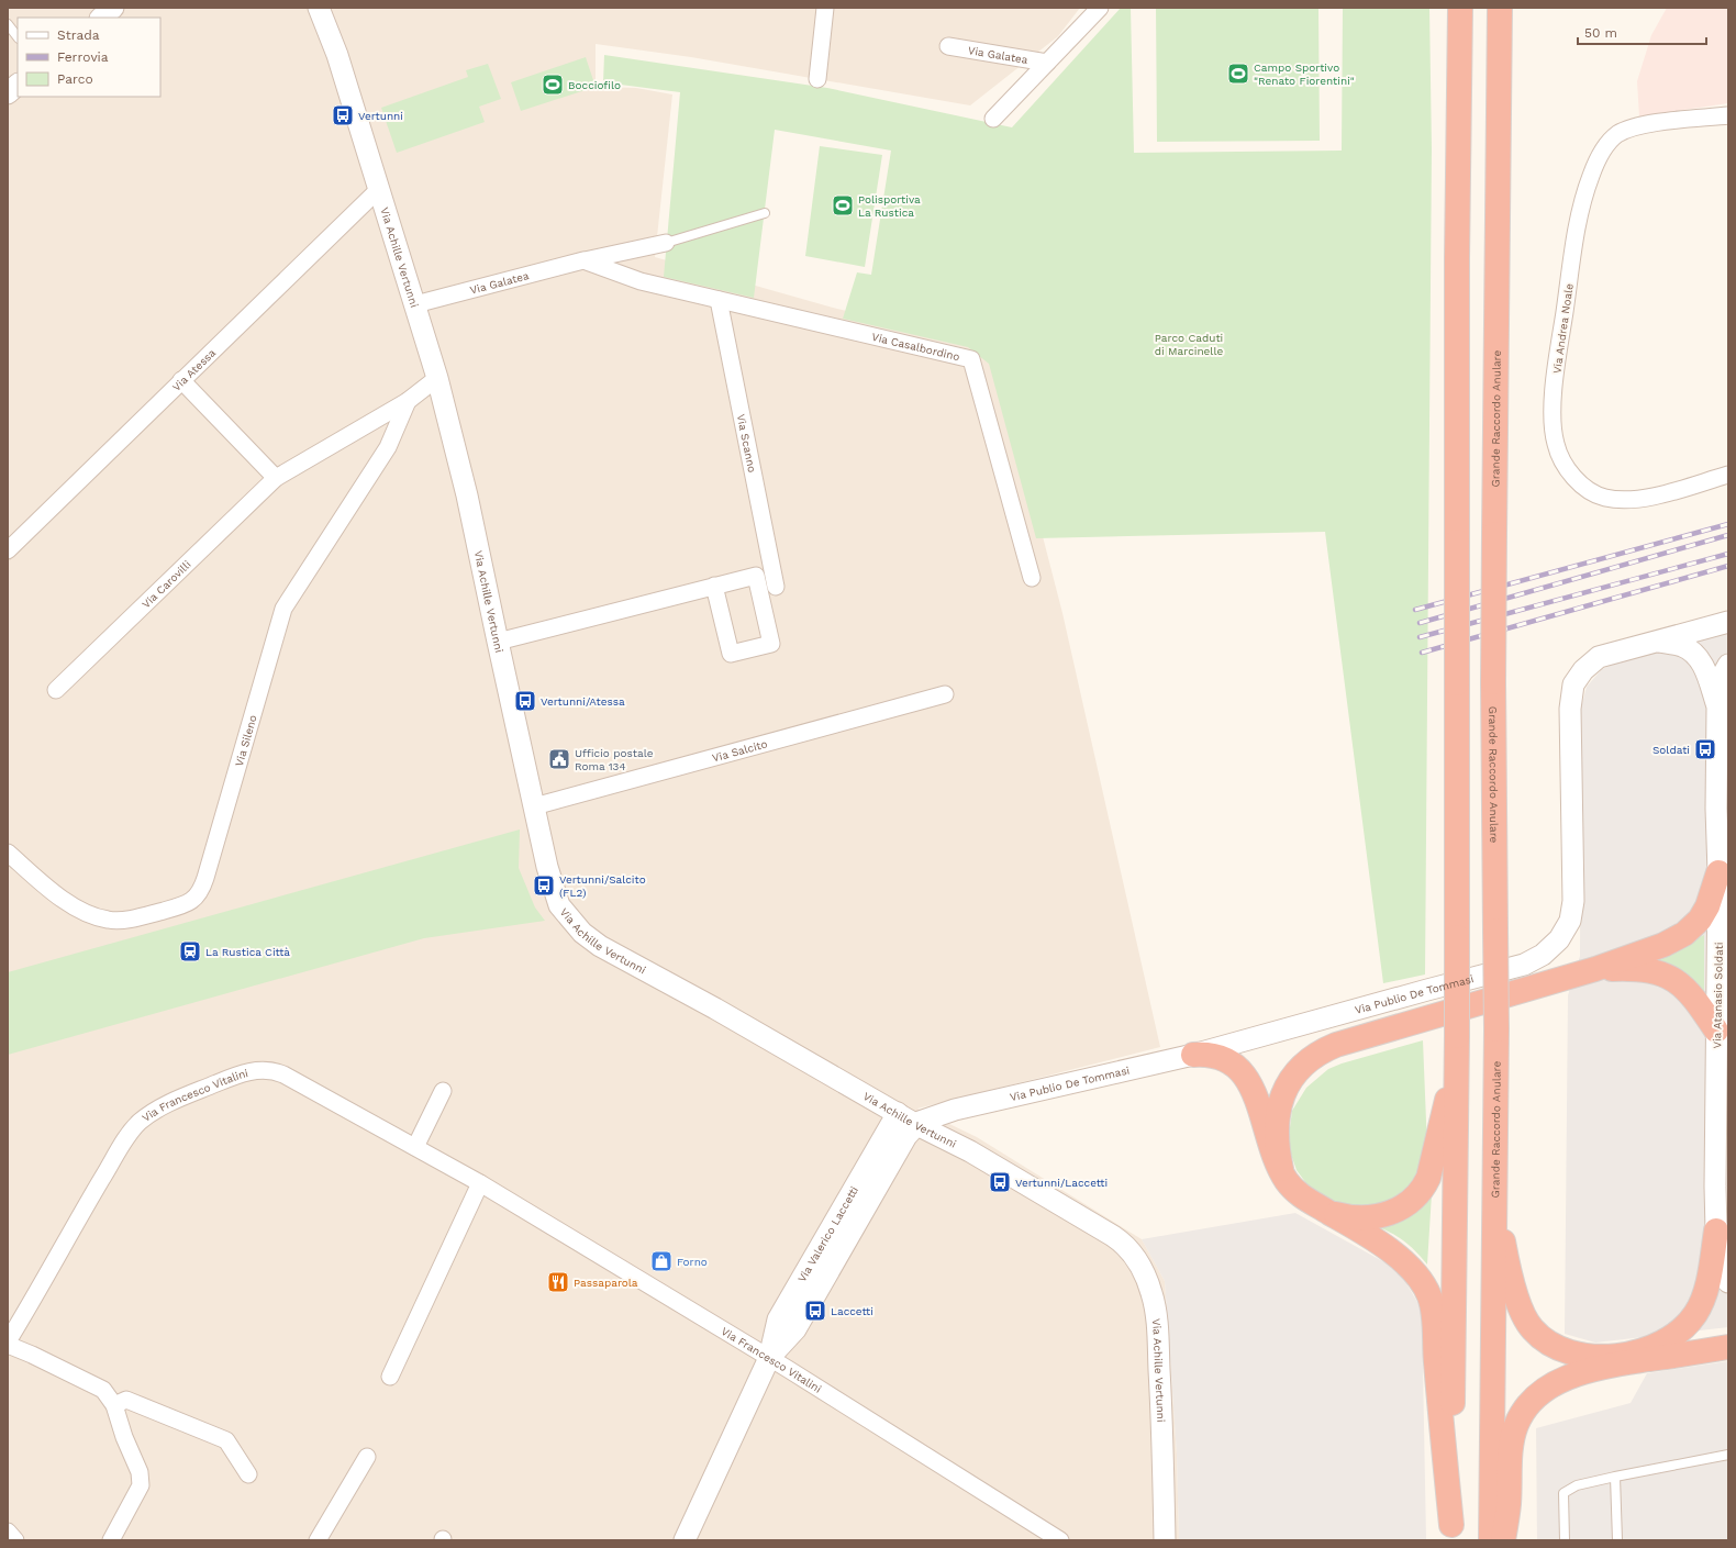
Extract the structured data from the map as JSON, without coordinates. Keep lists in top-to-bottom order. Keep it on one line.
{"streets":{"highway":["Grande Raccordo Anulare"],"street":["Via Galatea","Via Achille Vertunni","Via Andrea Noale","Via Casalbordino","Via Atessa","Via Scanno","Via Carovilli","Via Sileno","Via Salcito","Via Publio De Tommasi","Via Atanasio Soldati","Via Francesco Vitalini","Via Valerico Laccetti"]},"crossings":[["Via Galatea","Via Achille Vertunni"],["Via Galatea","Via Casalbordino"],["Via Achille Vertunni","Via Atessa"],["Via Achille Vertunni","Via Carovilli"],["Via Achille Vertunni","Via Salcito"],["Via Achille Vertunni","Via Publio De Tommasi"],["Via Achille Vertunni","Via Valerico Laccetti"],["Via Casalbordino","Via Scanno"],["Via Carovilli","Via Sileno"],["Via Publio De Tommasi","Via Atanasio Soldati"],["Via Publio De Tommasi","Via Valerico Laccetti"],["Via Francesco Vitalini","Via Valerico Laccetti"]],"parks":["Parco Caduti di Marcinelle"],"places":{"sports":["Campo Sportivo \"Renato Fiorentini\"","Bocciofilo","Polisportiva La Rustica"],"bus stop":["Vertunni","Vertunni/Atessa","Soldati","Vertunni/Salcito (FL2)","Vertunni/Laccetti","Laccetti"],"public building":["Ufficio postale Roma 134"],"station":["La Rustica Città"],"shop":["Forno"],"restaurant":["Passaparola"]},"legend":["Strada","Ferrovia","Parco"],"scale_bar":"50 m"}
